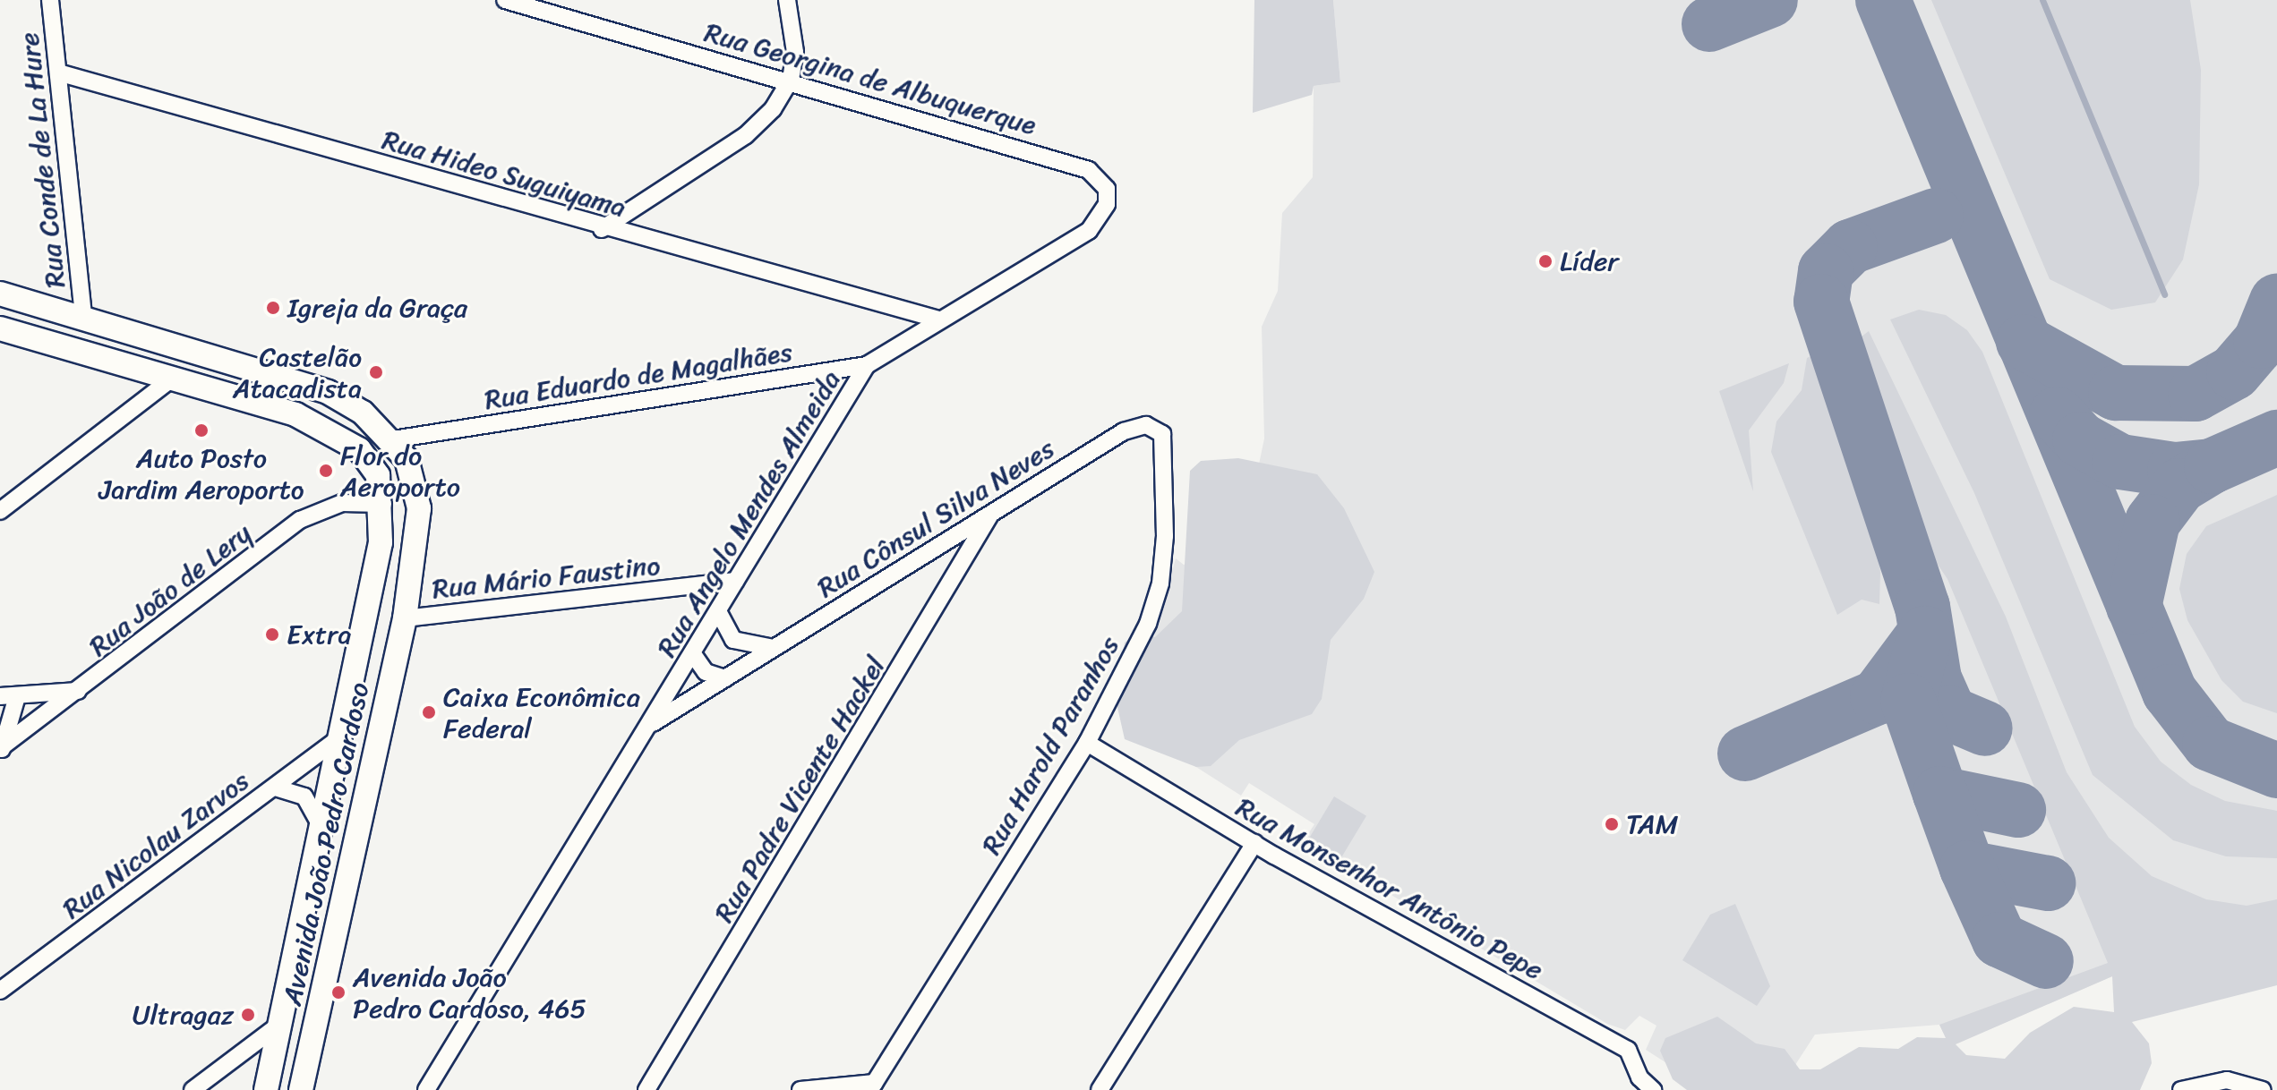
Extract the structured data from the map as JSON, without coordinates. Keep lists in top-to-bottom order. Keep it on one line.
{"streets":{"main road":["Avenida João Pedro Cardoso"],"street":["Rua Georgina de Albuquerque","Rua Conde de La Hure","Rua Hideo Suguiyama","Rua Eduardo de Magalhães","Rua Angelo Mendes Almeida","Rua Cônsul Silva Neves","Rua Mário Faustino","Rua João de Lery","Rua Harold Paranhos","Rua Padre Vicente Hackel","Rua Nicolau Zarvos","Rua Monsenhor Antônio Pepe"]},"crossings":[["Rua Georgina de Albuquerque","Rua Eduardo de Magalhães"],["Rua Conde de La Hure","Rua Hideo Suguiyama"],["Rua Conde de La Hure","Avenida João Pedro Cardoso"],["Rua Hideo Suguiyama","Rua Eduardo de Magalhães"],["Rua Eduardo de Magalhães","Rua Angelo Mendes Almeida"],["Rua Eduardo de Magalhães","Avenida João Pedro Cardoso"],["Rua Angelo Mendes Almeida","Rua Cônsul Silva Neves"],["Rua Angelo Mendes Almeida","Rua Mário Faustino"],["Rua Cônsul Silva Neves","Rua Harold Paranhos"],["Rua Cônsul Silva Neves","Rua Padre Vicente Hackel"],["Rua Mário Faustino","Avenida João Pedro Cardoso"],["Rua João de Lery","Avenida João Pedro Cardoso"],["Rua Harold Paranhos","Rua Monsenhor Antônio Pepe"],["Avenida João Pedro Cardoso","Rua Nicolau Zarvos"]],"places":["Líder","Igreja da Graça","Castelão Atacadista","Auto Posto Jardim Aeroporto","Flor do Aeroporto","Extra","Caixa Econômica Federal","TAM","Avenida João Pedro Cardoso, 465","Ultragaz"]}
